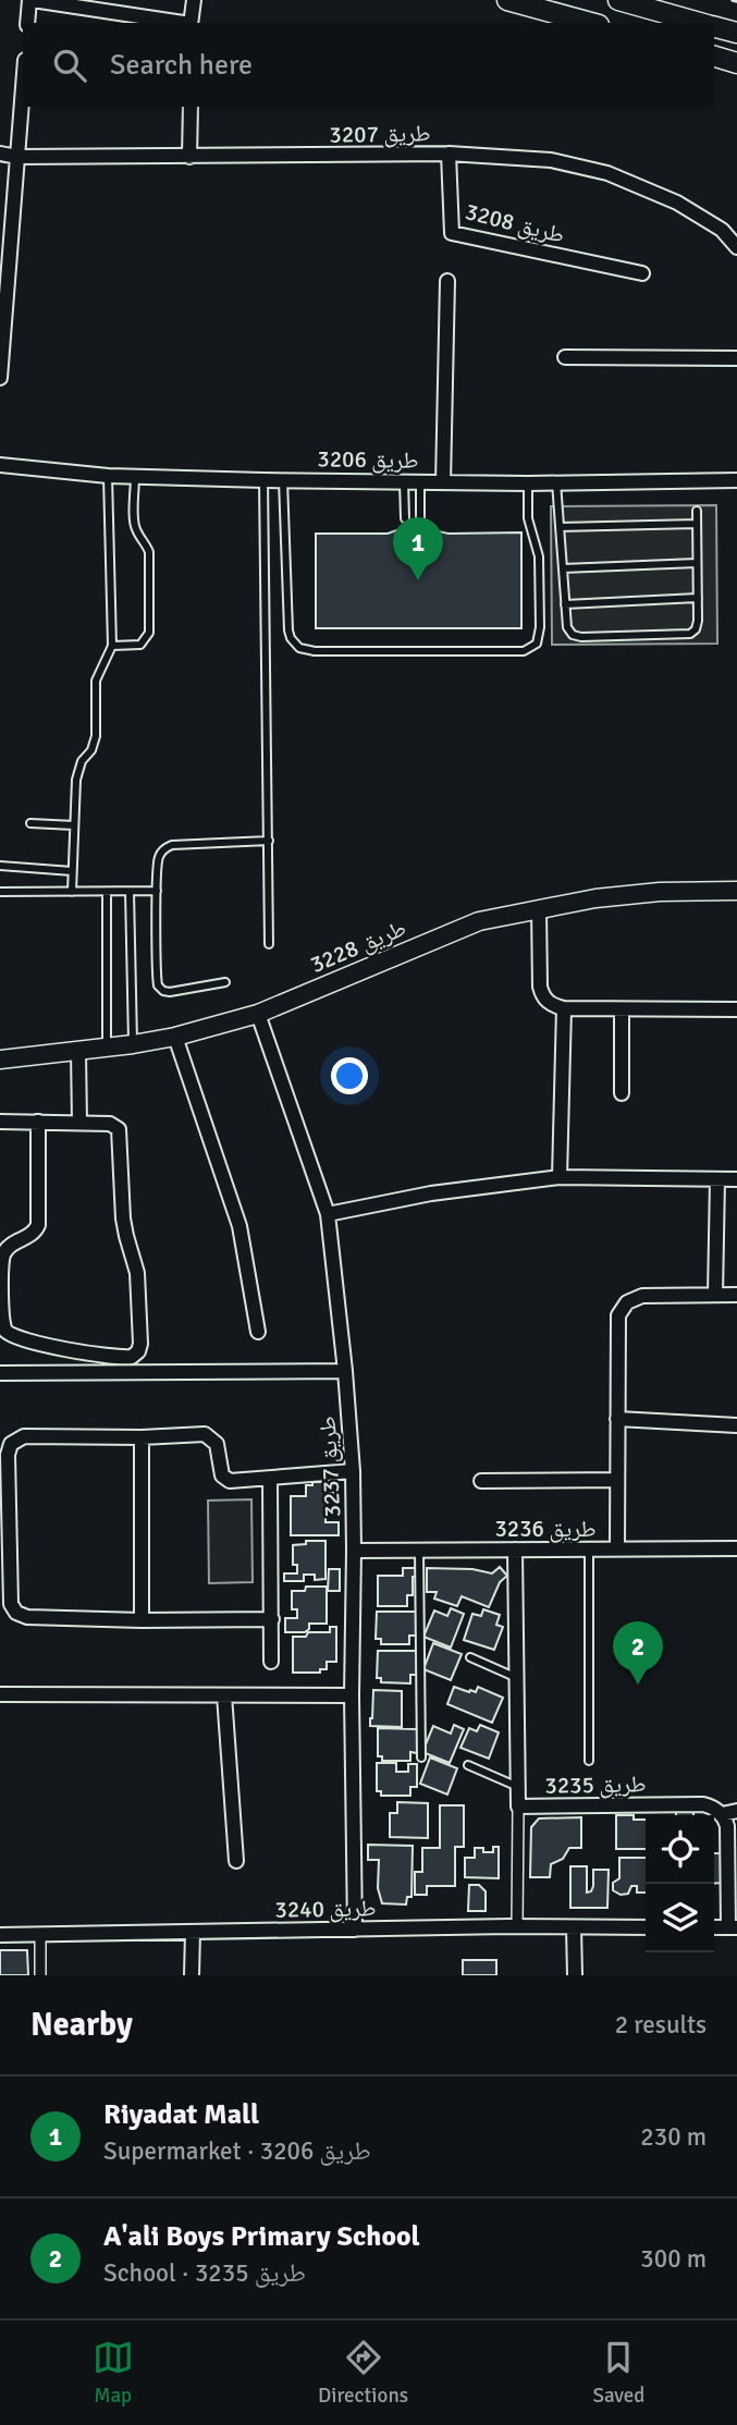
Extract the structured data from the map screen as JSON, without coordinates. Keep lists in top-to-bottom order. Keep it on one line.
{"streets":{"street":["طريق 3207","طريق 3208","طريق 3206","طريق 3228","طريق 3237","طريق 3236","طريق 3235","طريق 3240"]},"crossings":[["طريق 3207","طريق 3208"],["طريق 3228","طريق 3237"],["طريق 3237","طريق 3236"],["طريق 3237","طريق 3240"],["طريق 3236","طريق 3235"]],"page":{"search":"Search here","pins":["1","2"],"heading":["Nearby","2 results"],"list":[{"mark":"1","name":"Riyadat Mall","note":"Supermarket · طريق 3206","value":"230 m"},{"mark":"2","name":"A'ali Boys Primary School","note":"School · طريق 3235","value":"300 m"}],"nav":["Map","Directions","Saved"]}}
